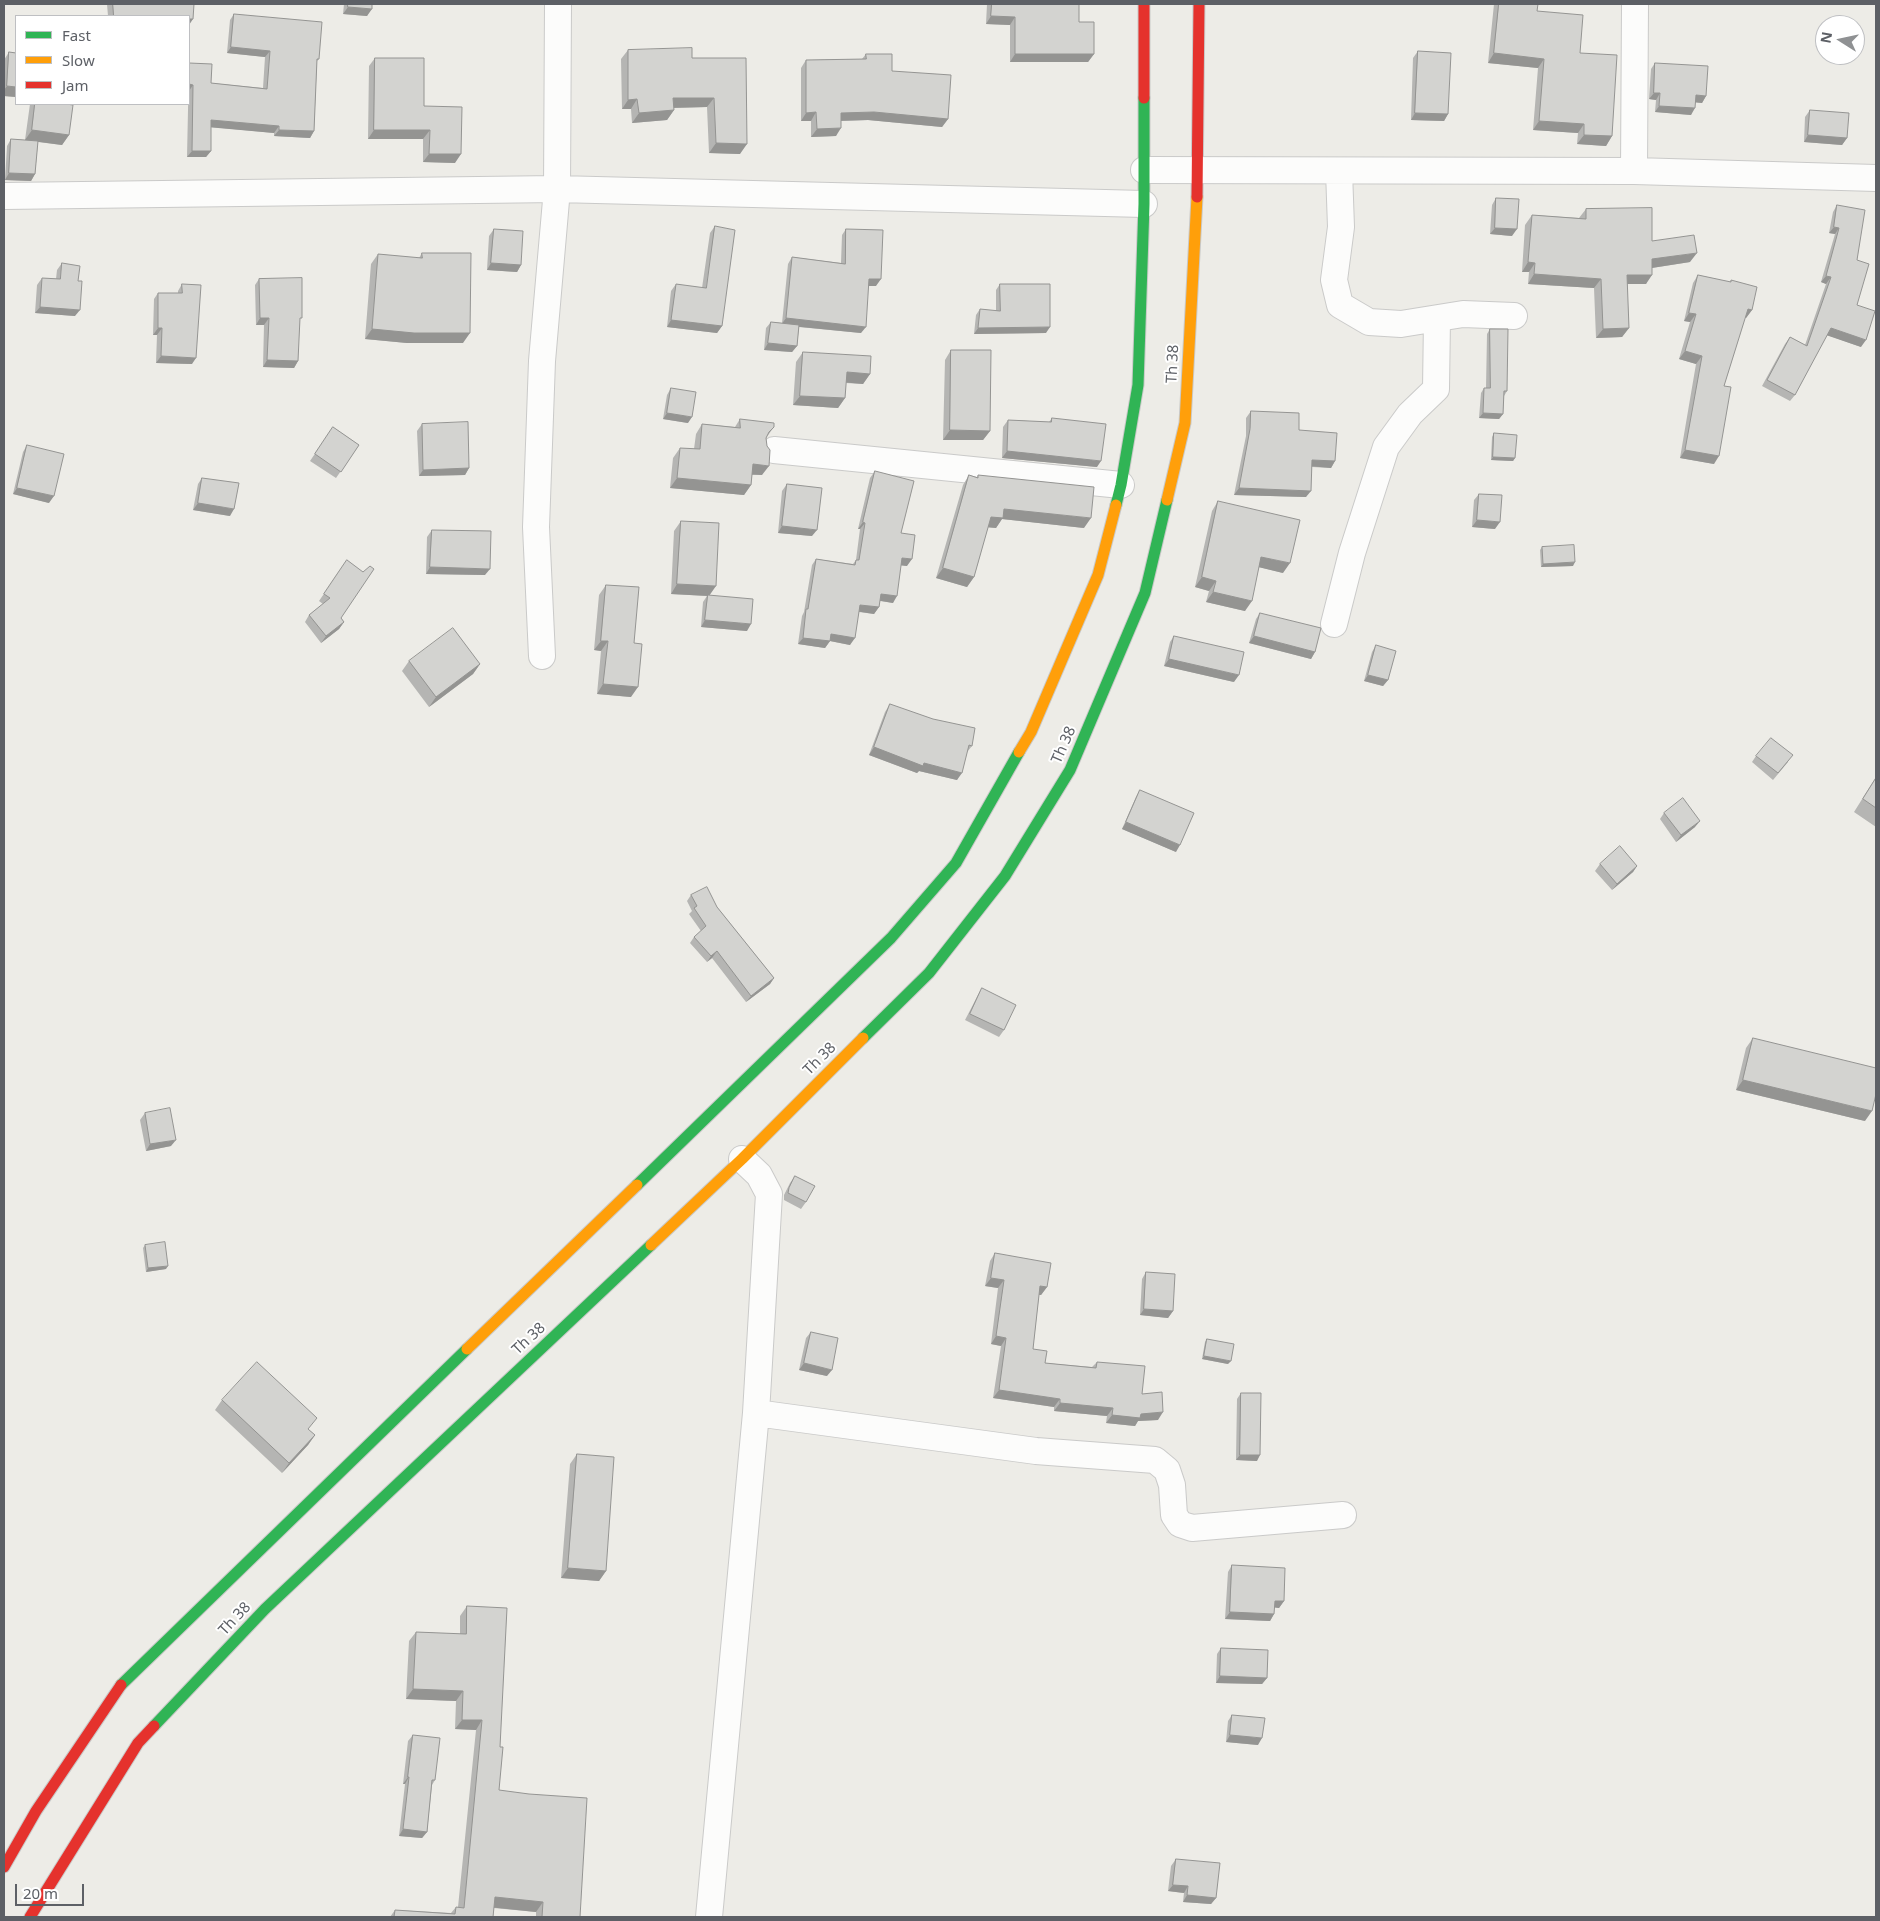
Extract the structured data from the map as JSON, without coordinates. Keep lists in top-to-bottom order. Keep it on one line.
{"streets":{"street":["Th 38"]},"legend":["Fast","Slow","Jam"],"scale_bar":"20 m","north":"left"}
